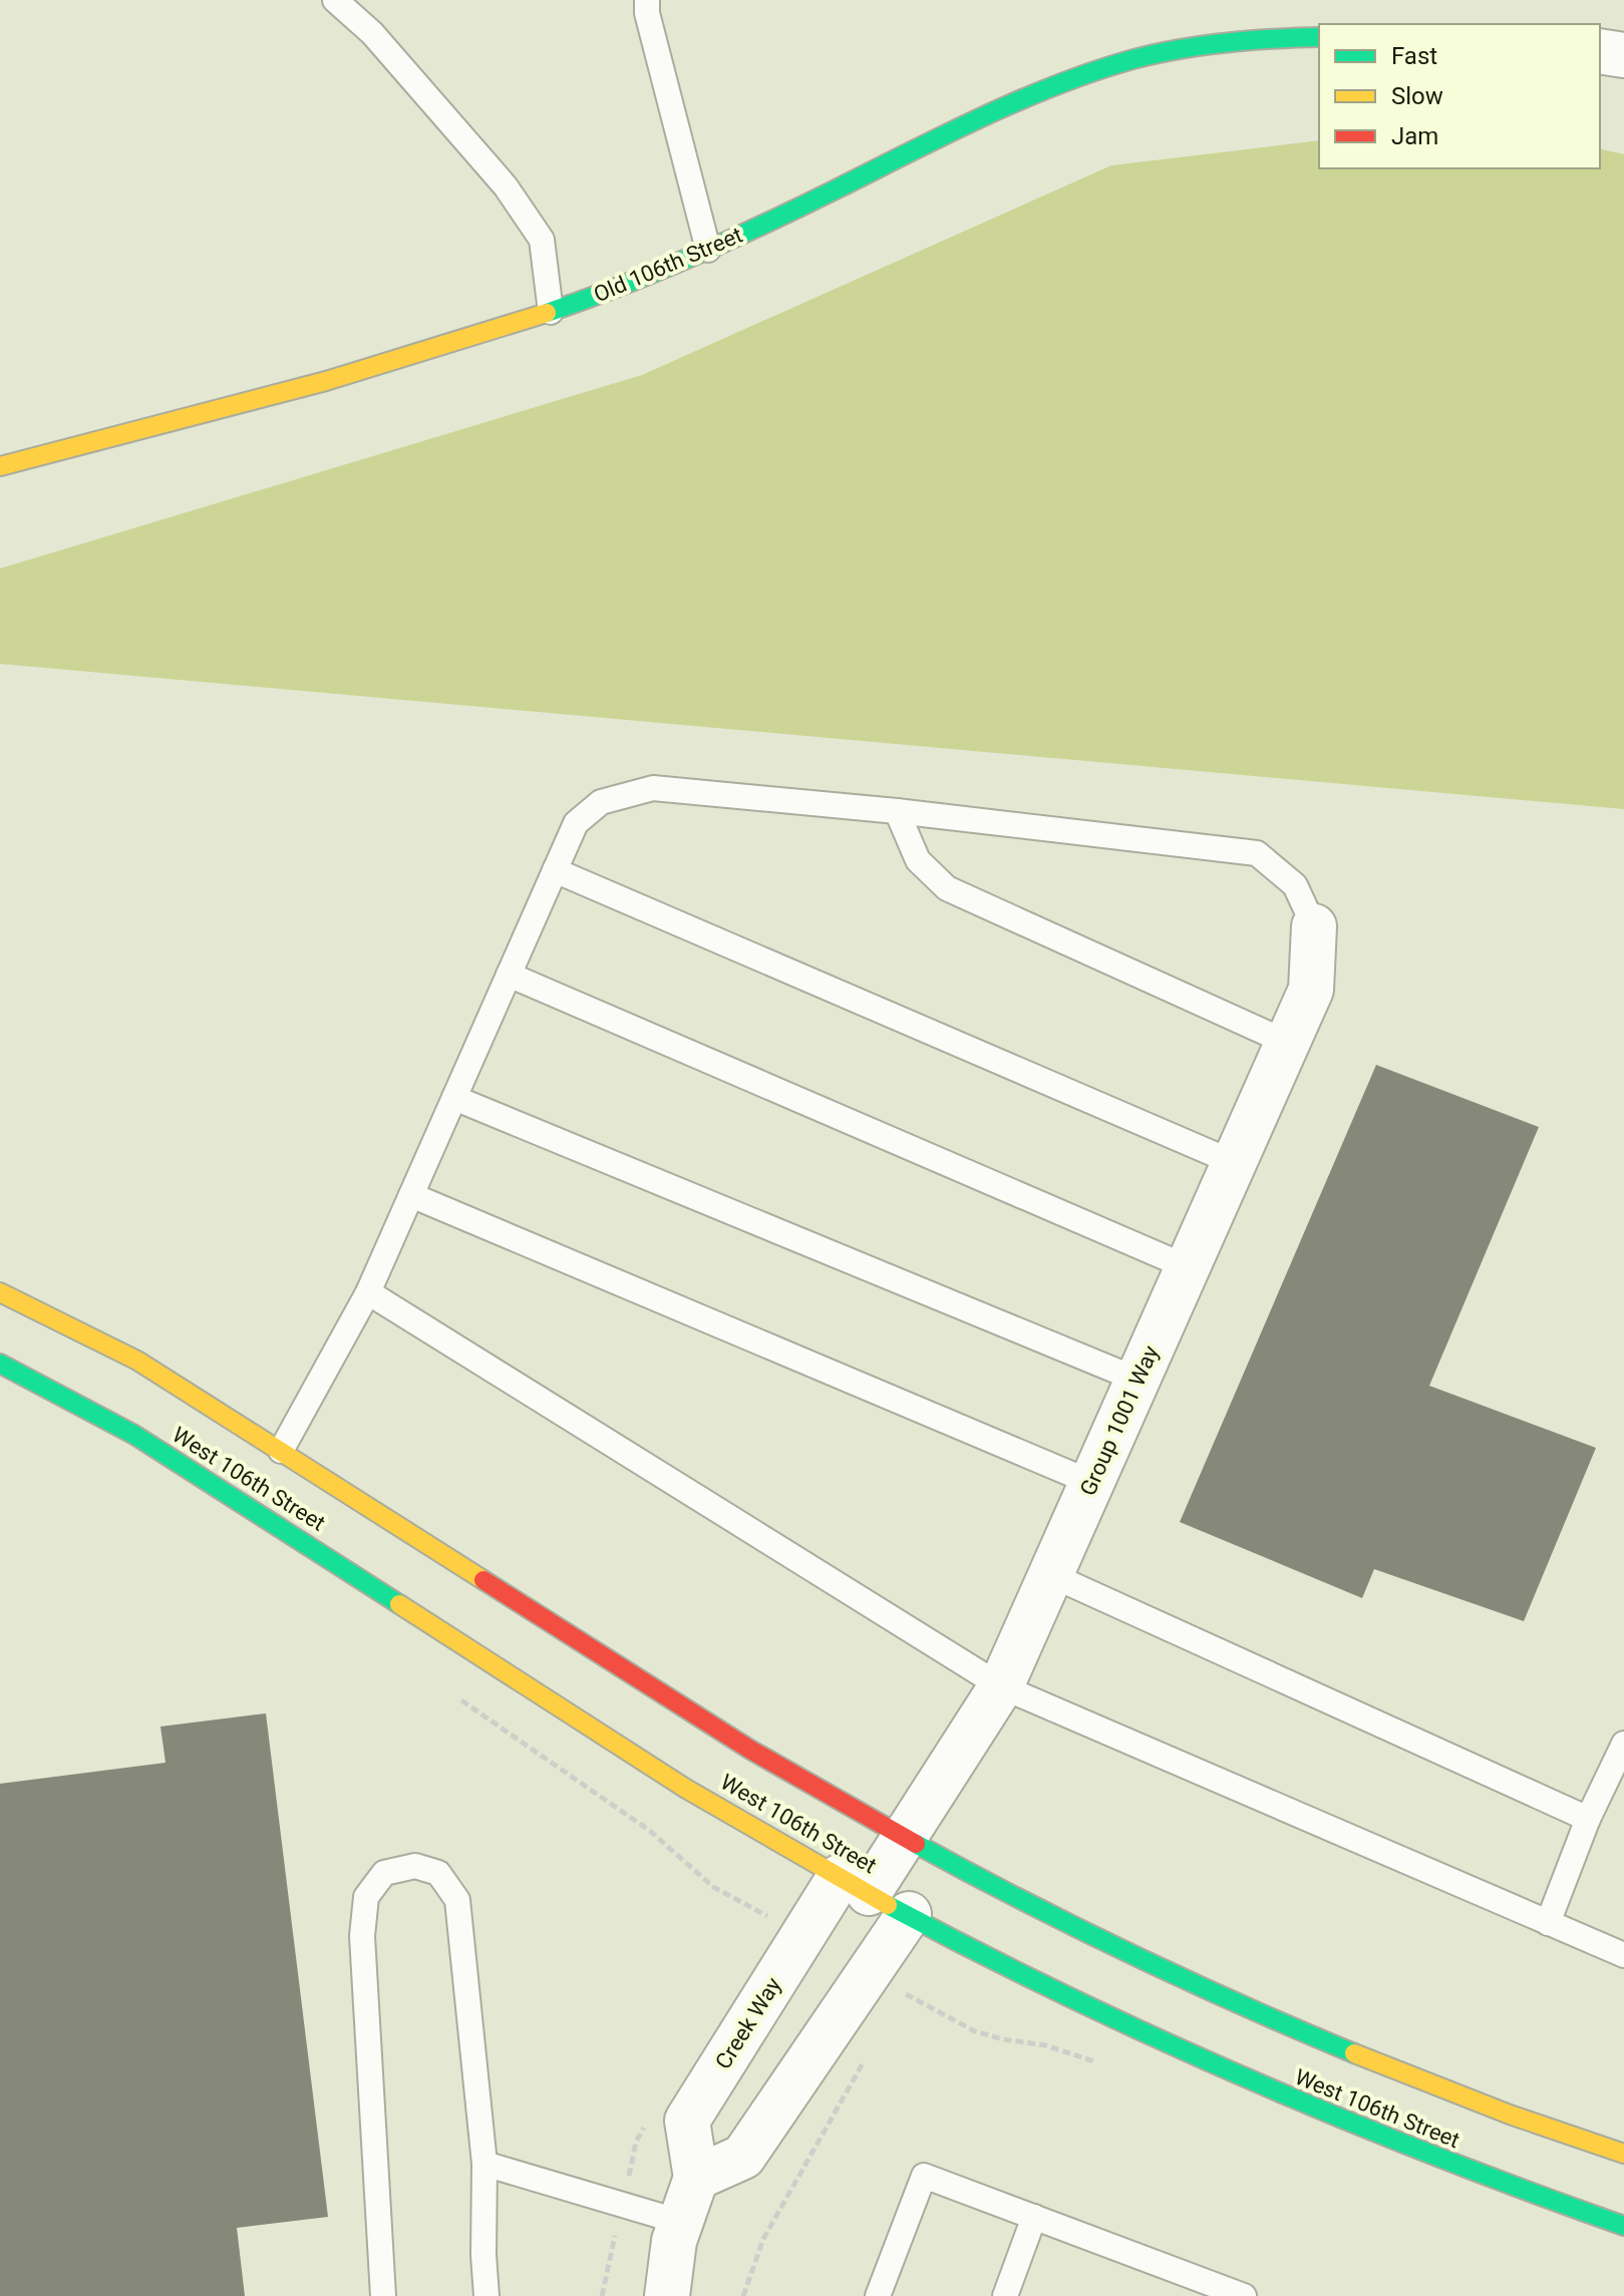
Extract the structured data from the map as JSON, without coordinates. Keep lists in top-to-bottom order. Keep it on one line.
{"streets":{"street":["Old 106th Street","Group 1001 Way","West 106th Street","Creek Way"]},"crossings":[["Group 1001 Way","West 106th Street"],["Group 1001 Way","Creek Way"],["West 106th Street","Creek Way"]],"legend":["Fast","Slow","Jam"]}
